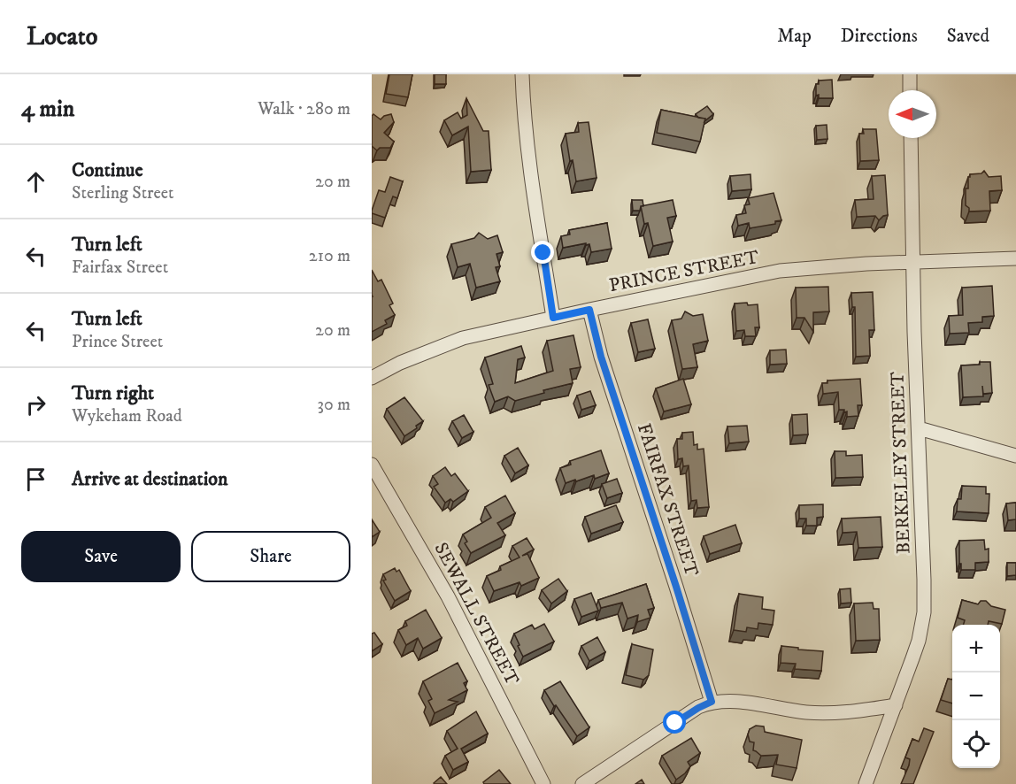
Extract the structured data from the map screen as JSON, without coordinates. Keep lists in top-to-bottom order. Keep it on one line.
{"streets":{"street":["PRINCE STREET","BERKELEY STREET","FAIRFAX STREET","SEWALL STREET"]},"crossings":[["PRINCE STREET","BERKELEY STREET"],["PRINCE STREET","FAIRFAX STREET"]],"north":"left","page":{"header":"Locato","nav":["Map","Directions","Saved"],"heading":["4 min","Walk · 280 m"],"list":[["Continue","Sterling Street","20 m"],["Turn left","Fairfax Street","210 m"],["Turn left","Prince Street","20 m"],["Turn right","Wykeham Road","30 m"],"Arrive at destination"],"buttons":["Save","Share"],"map_buttons":["+","−"]}}
